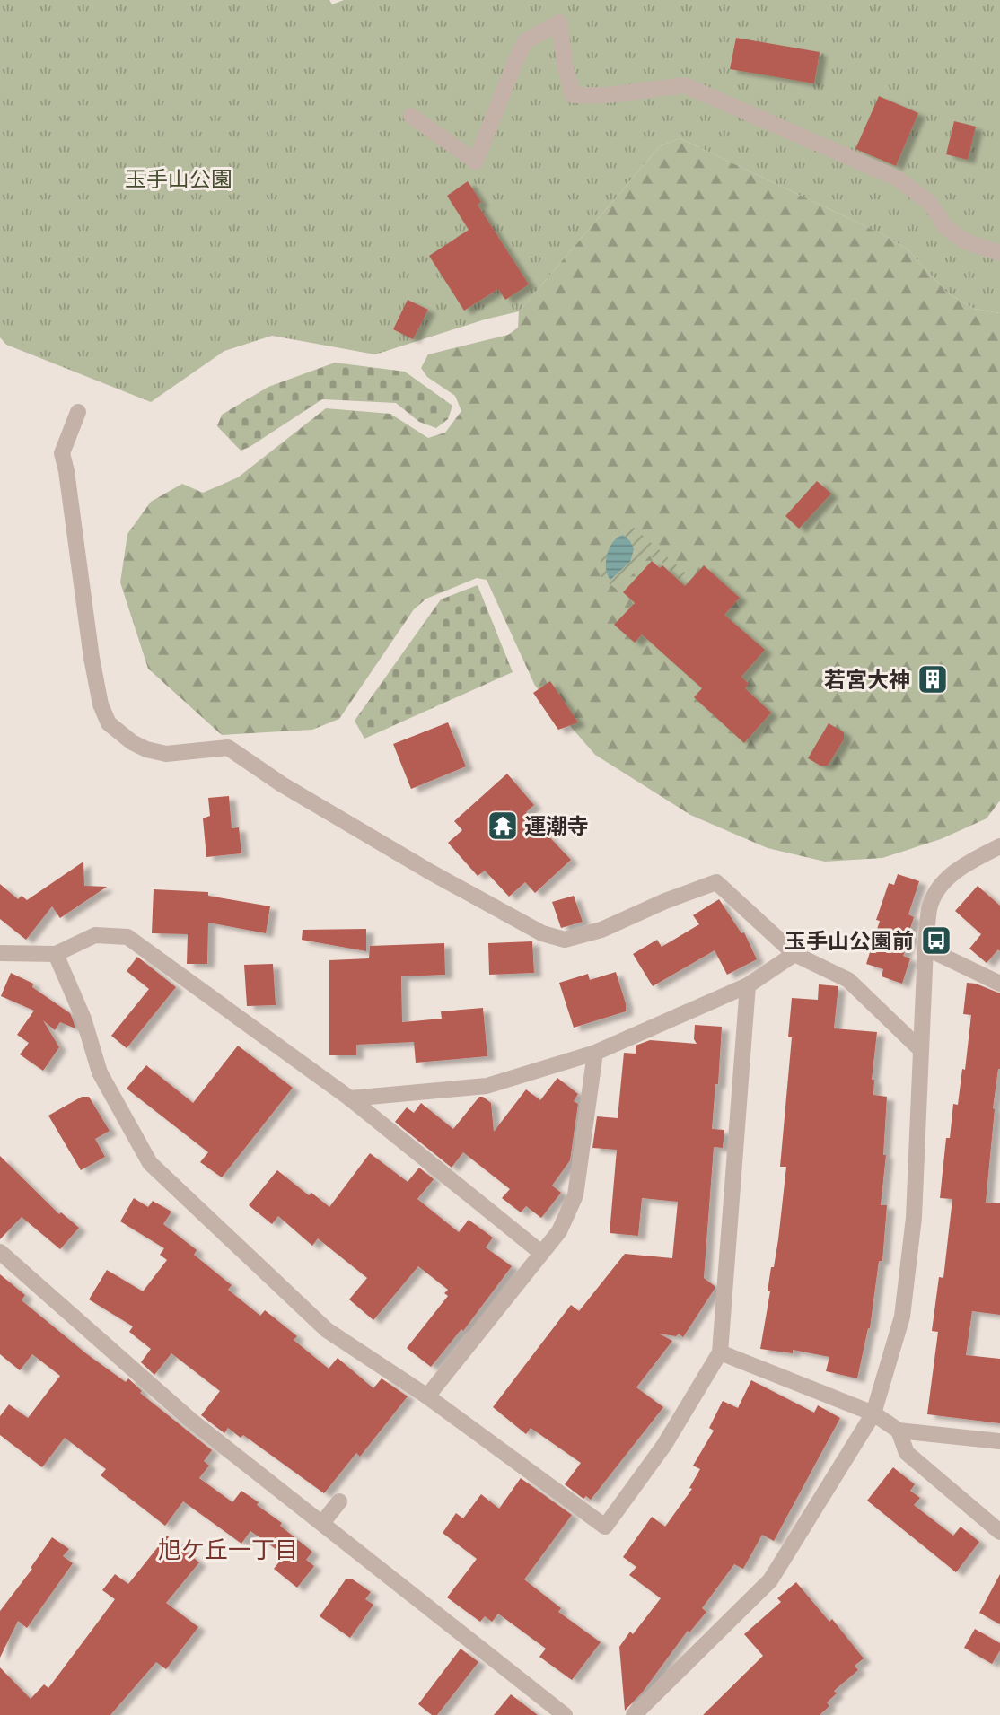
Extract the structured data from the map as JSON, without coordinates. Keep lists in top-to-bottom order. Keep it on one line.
{"districts":["旭ケ丘一丁目"],"parks":["玉手山公園"],"places":{"building":["若宮大神"],"temple":["運潮寺"],"bus stop":["玉手山公園前"]}}
